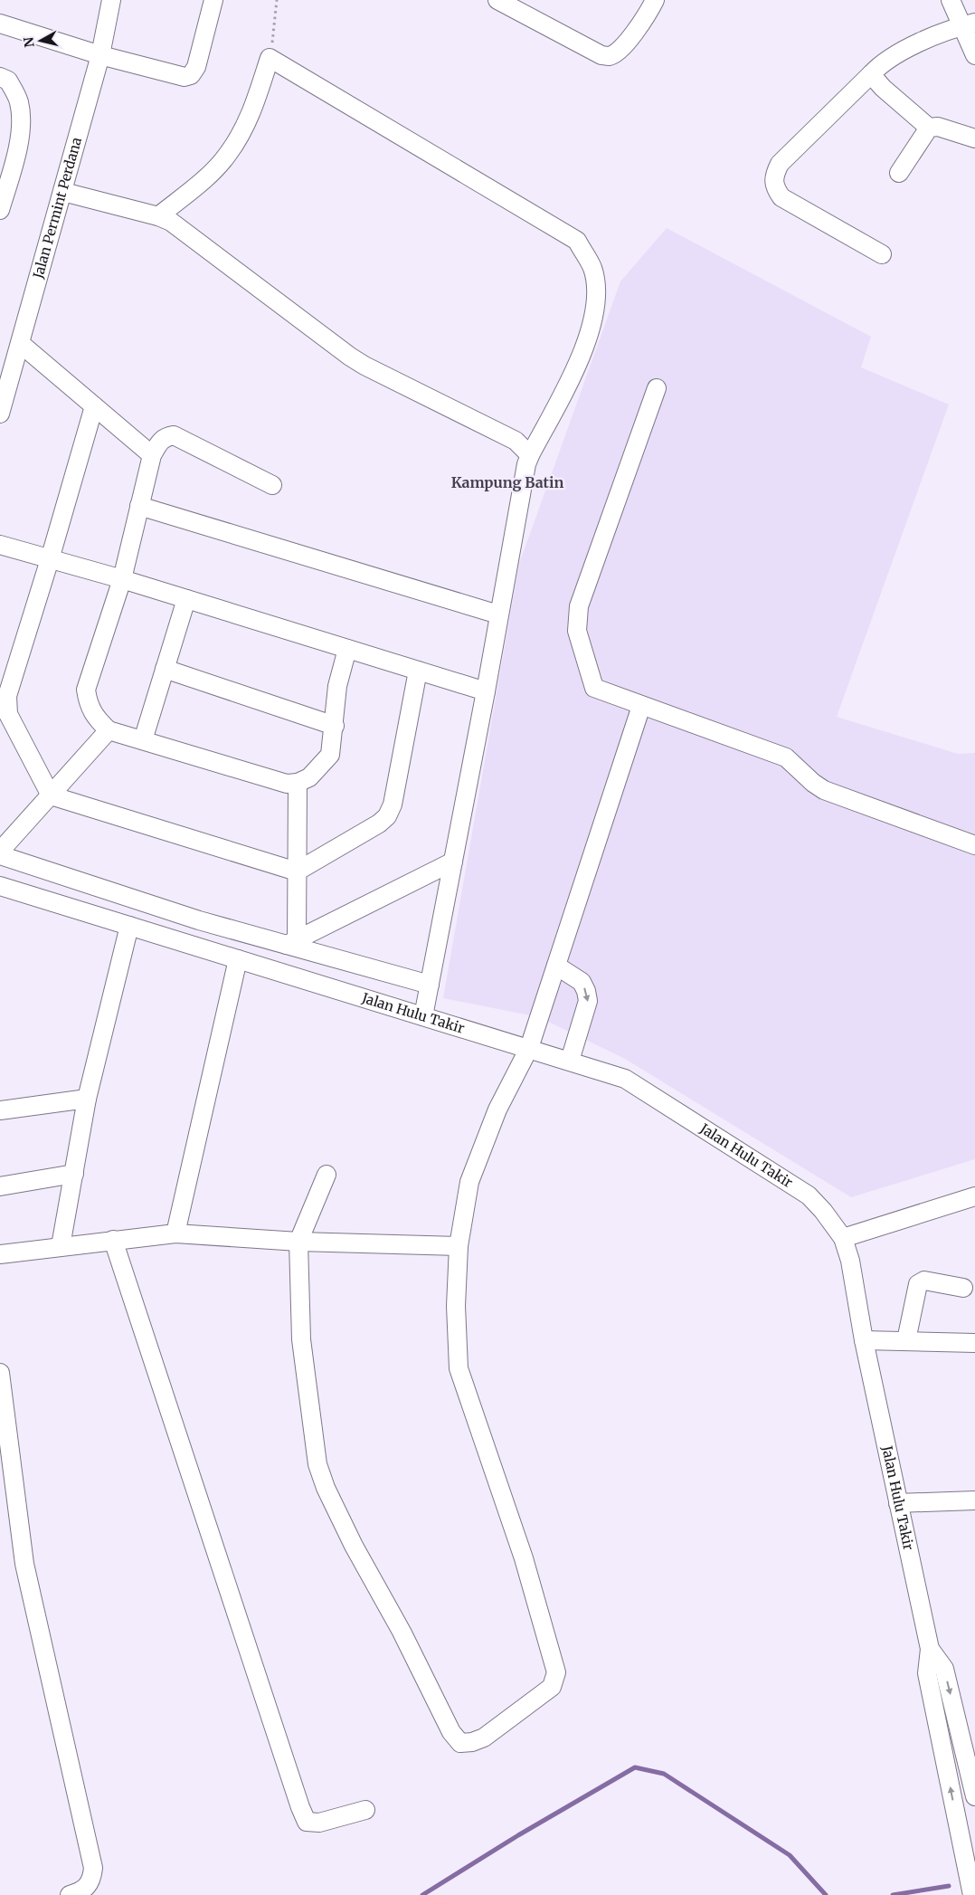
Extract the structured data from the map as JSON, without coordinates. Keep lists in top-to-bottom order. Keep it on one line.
{"streets":{"street":["Jalan Permint Perdana","Jalan Hulu Takir"]},"districts":["Kampung Batin"],"north":"left"}
